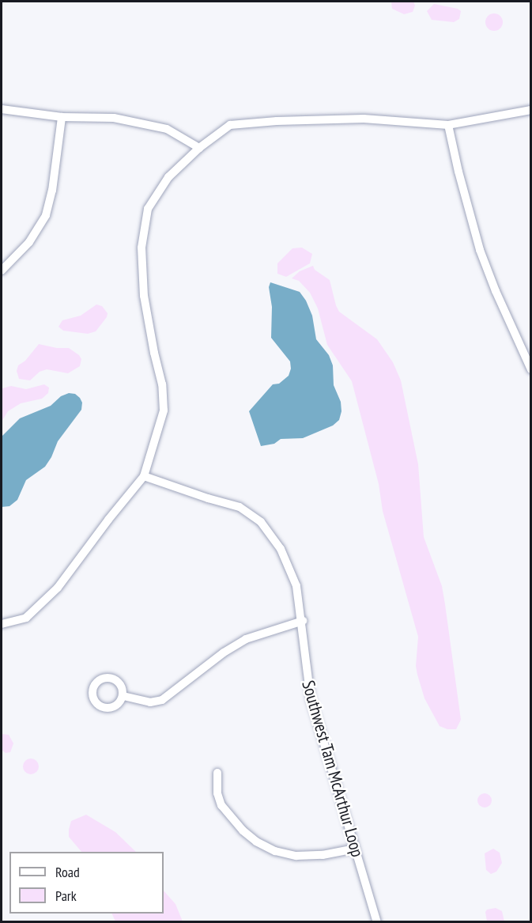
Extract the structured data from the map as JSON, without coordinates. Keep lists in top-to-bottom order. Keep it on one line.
{"streets":{"street":["Southwest Tam McArthur Loop"]},"legend":["Road","Park"]}
